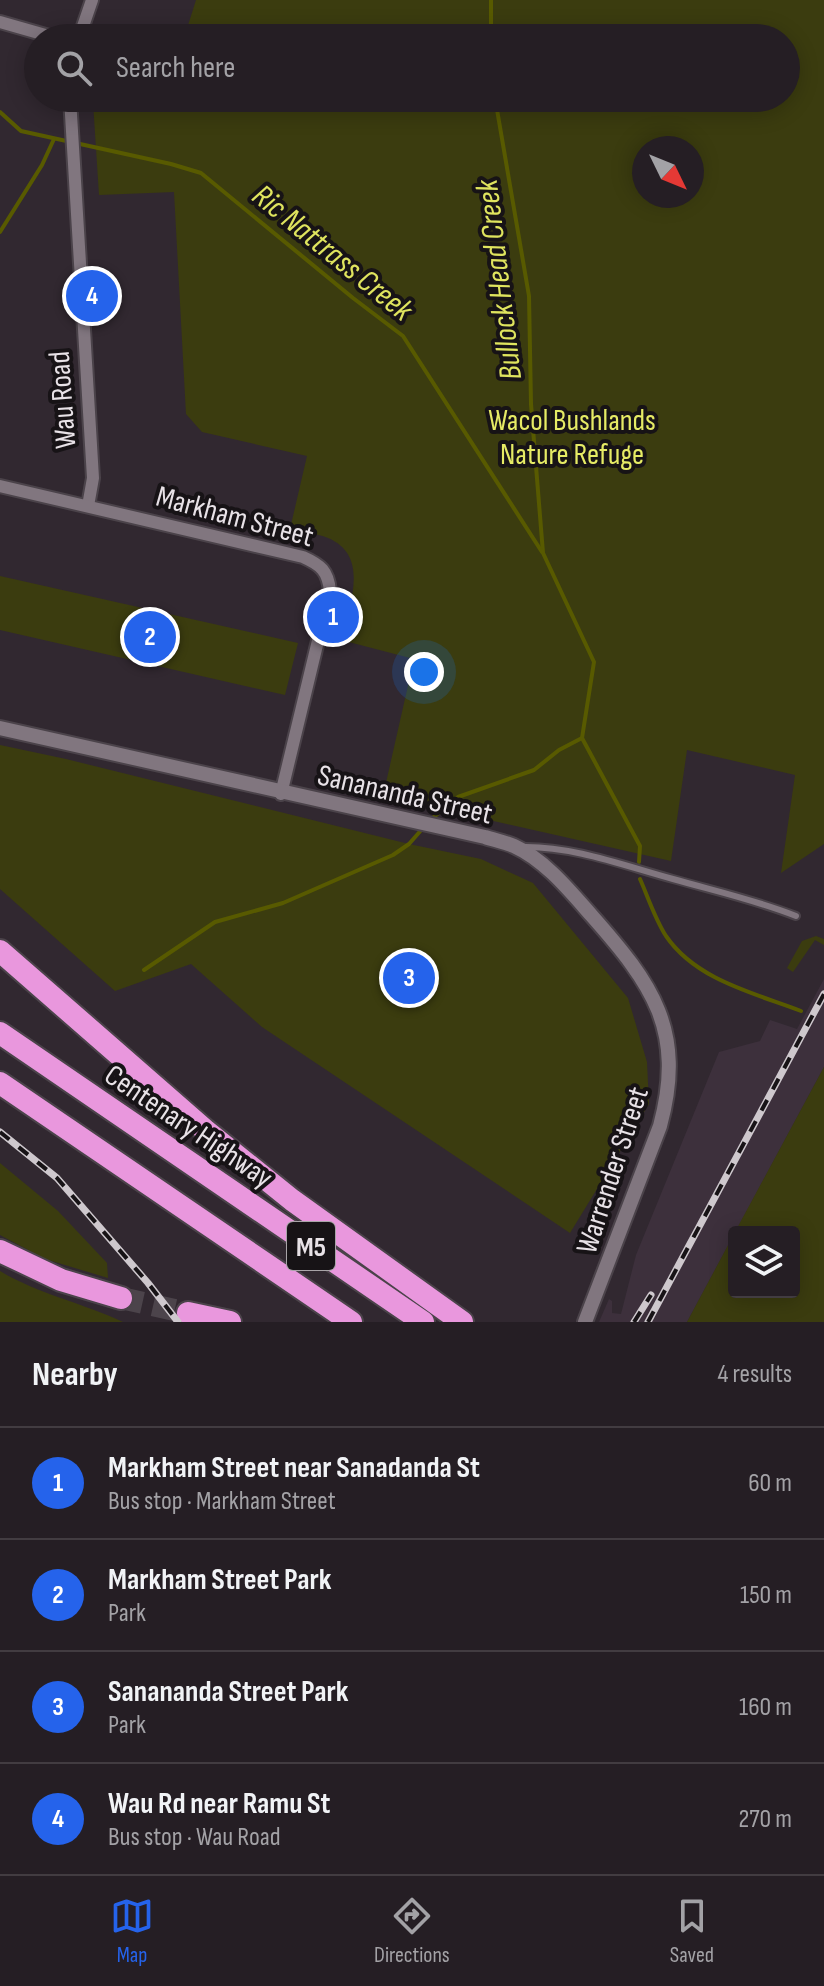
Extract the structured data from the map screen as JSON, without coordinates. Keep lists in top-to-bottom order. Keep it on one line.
{"streets":{"highway":["Centenary Highway","M5"],"street":["Wau Road","Markham Street","Sanananda Street","Warrender Street"]},"crossings":[["Wau Road","Markham Street"],["Markham Street","Sanananda Street"],["Sanananda Street","Warrender Street"]],"water":["Ric Nattrass Creek","Bullock Head Creek"],"parks":["Wacol Bushlands Nature Refuge"],"north":"bottom right","page":{"search":"Search here","pins":["4","1","2","3"],"heading":["Nearby","4 results"],"list":[{"mark":"1","name":"Markham Street near Sanadanda St","note":"Bus stop · Markham Street","value":"60 m"},{"mark":"2","name":"Markham Street Park","note":"Park","value":"150 m"},{"mark":"3","name":"Sanananda Street Park","note":"Park","value":"160 m"},{"mark":"4","name":"Wau Rd near Ramu St","note":"Bus stop · Wau Road","value":"270 m"}],"nav":["Map","Directions","Saved"]}}
